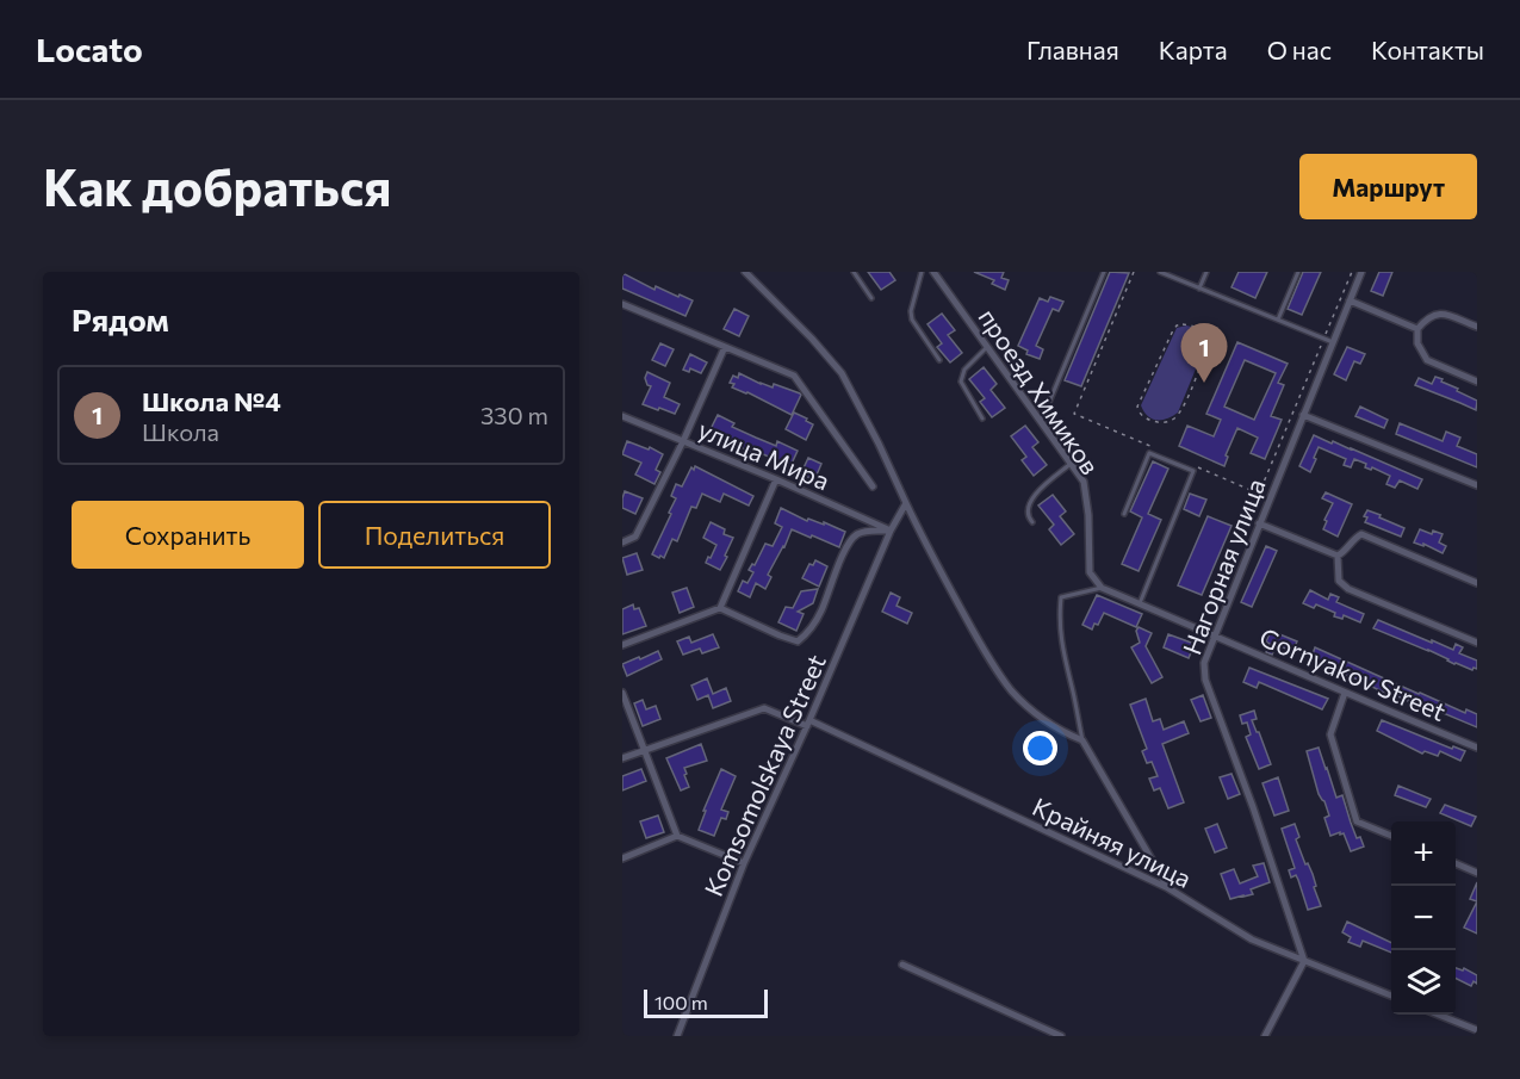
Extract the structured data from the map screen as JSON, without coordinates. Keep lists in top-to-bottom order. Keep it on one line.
{"streets":{"street":["проезд Химиков","улица Мира","Нагорная улица","Gornyakov Street","Komsomolskaya Street","Крайняя улица"]},"crossings":[["улица Мира","Komsomolskaya Street"],["Нагорная улица","Gornyakov Street"],["Нагорная улица","Крайняя улица"],["Komsomolskaya Street","Крайняя улица"]],"scale_bar":"100 m","page":{"header":"Locato","nav":["Главная","Карта","О нас","Контакты"],"buttons":["Маршрут",["Сохранить","Поделиться"]],"title":"Как добраться","heading":"Рядом","pins":"1","list":[{"mark":"1","name":"Школа №4","note":"Школа","value":"330 m"}],"map_buttons":["+","−"],"scale":"100 m"}}
